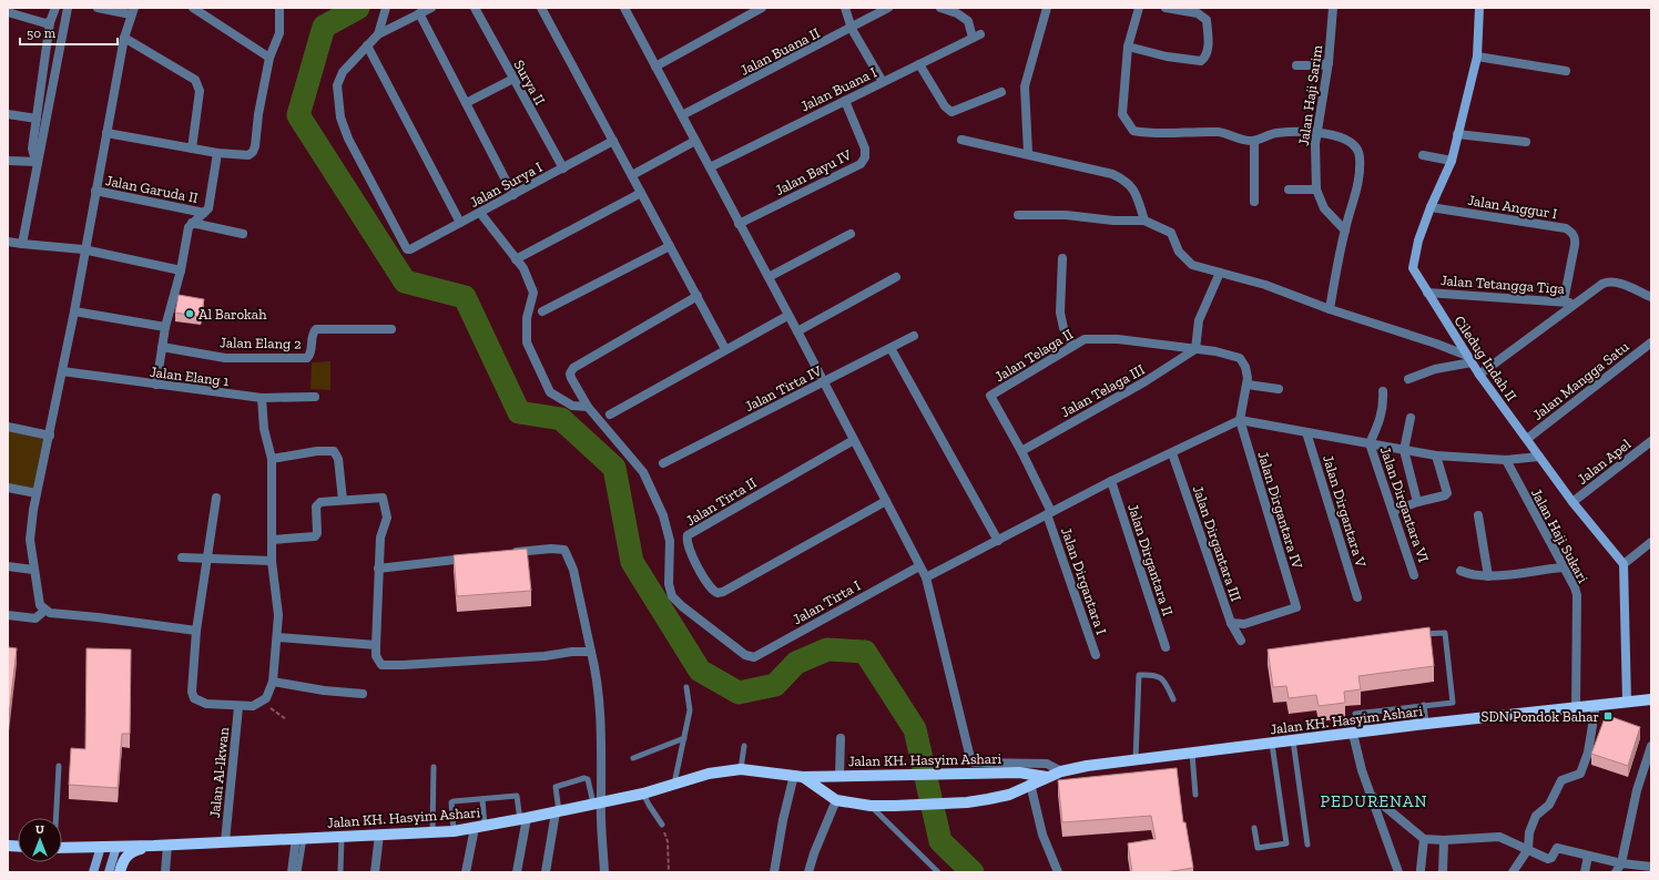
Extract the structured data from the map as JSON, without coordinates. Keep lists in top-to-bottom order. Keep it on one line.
{"streets":{"main road":["Jalan KH. Hasyim Ashari"],"street":["Jalan Buana II","Surya II","Jalan Buana I","Jalan Haji Sarim","Jalan Bayu IV","Jalan Surya I","Jalan Garuda II","Jalan Anggur I","Jalan Tetangga Tiga","Jalan Elang 2","Jalan Telaga II","Ciledug Indah II","Jalan Elang 1","Jalan Mangga Satu","Jalan Tirta IV","Jalan Telaga III","Jalan Apel","Jalan Tirta II","Jalan Dirgantara VI","Jalan Dirgantara IV","Jalan Dirgantara V","Jalan Haji Sukari","Jalan Dirgantara III","Jalan Dirgantara II","Jalan Dirgantara I","Jalan Tirta I","Jalan Al-Ikwan"]},"crossings":[["Surya II","Jalan Surya I"],["Jalan Buana I","Jalan Bayu IV"],["Jalan Anggur I","Jalan Tetangga Tiga"],["Jalan Anggur I","Ciledug Indah II"],["Jalan Tetangga Tiga","Ciledug Indah II"],["Jalan Telaga II","Jalan Telaga III"],["Jalan Telaga II","Jalan Dirgantara I"],["Ciledug Indah II","Jalan Mangga Satu"],["Ciledug Indah II","Jalan Apel"],["Jalan Dirgantara IV","Jalan Dirgantara III"],["Jalan Haji Sukari","Jalan KH. Hasyim Ashari"],["Jalan KH. Hasyim Ashari","Jalan Al-Ikwan"]],"districts":["PEDURENAN"],"places":{"other":["Al Barokah"],"transit":["SDN Pondok Bahar"]},"scale_bar":"50 m","north":"top"}
